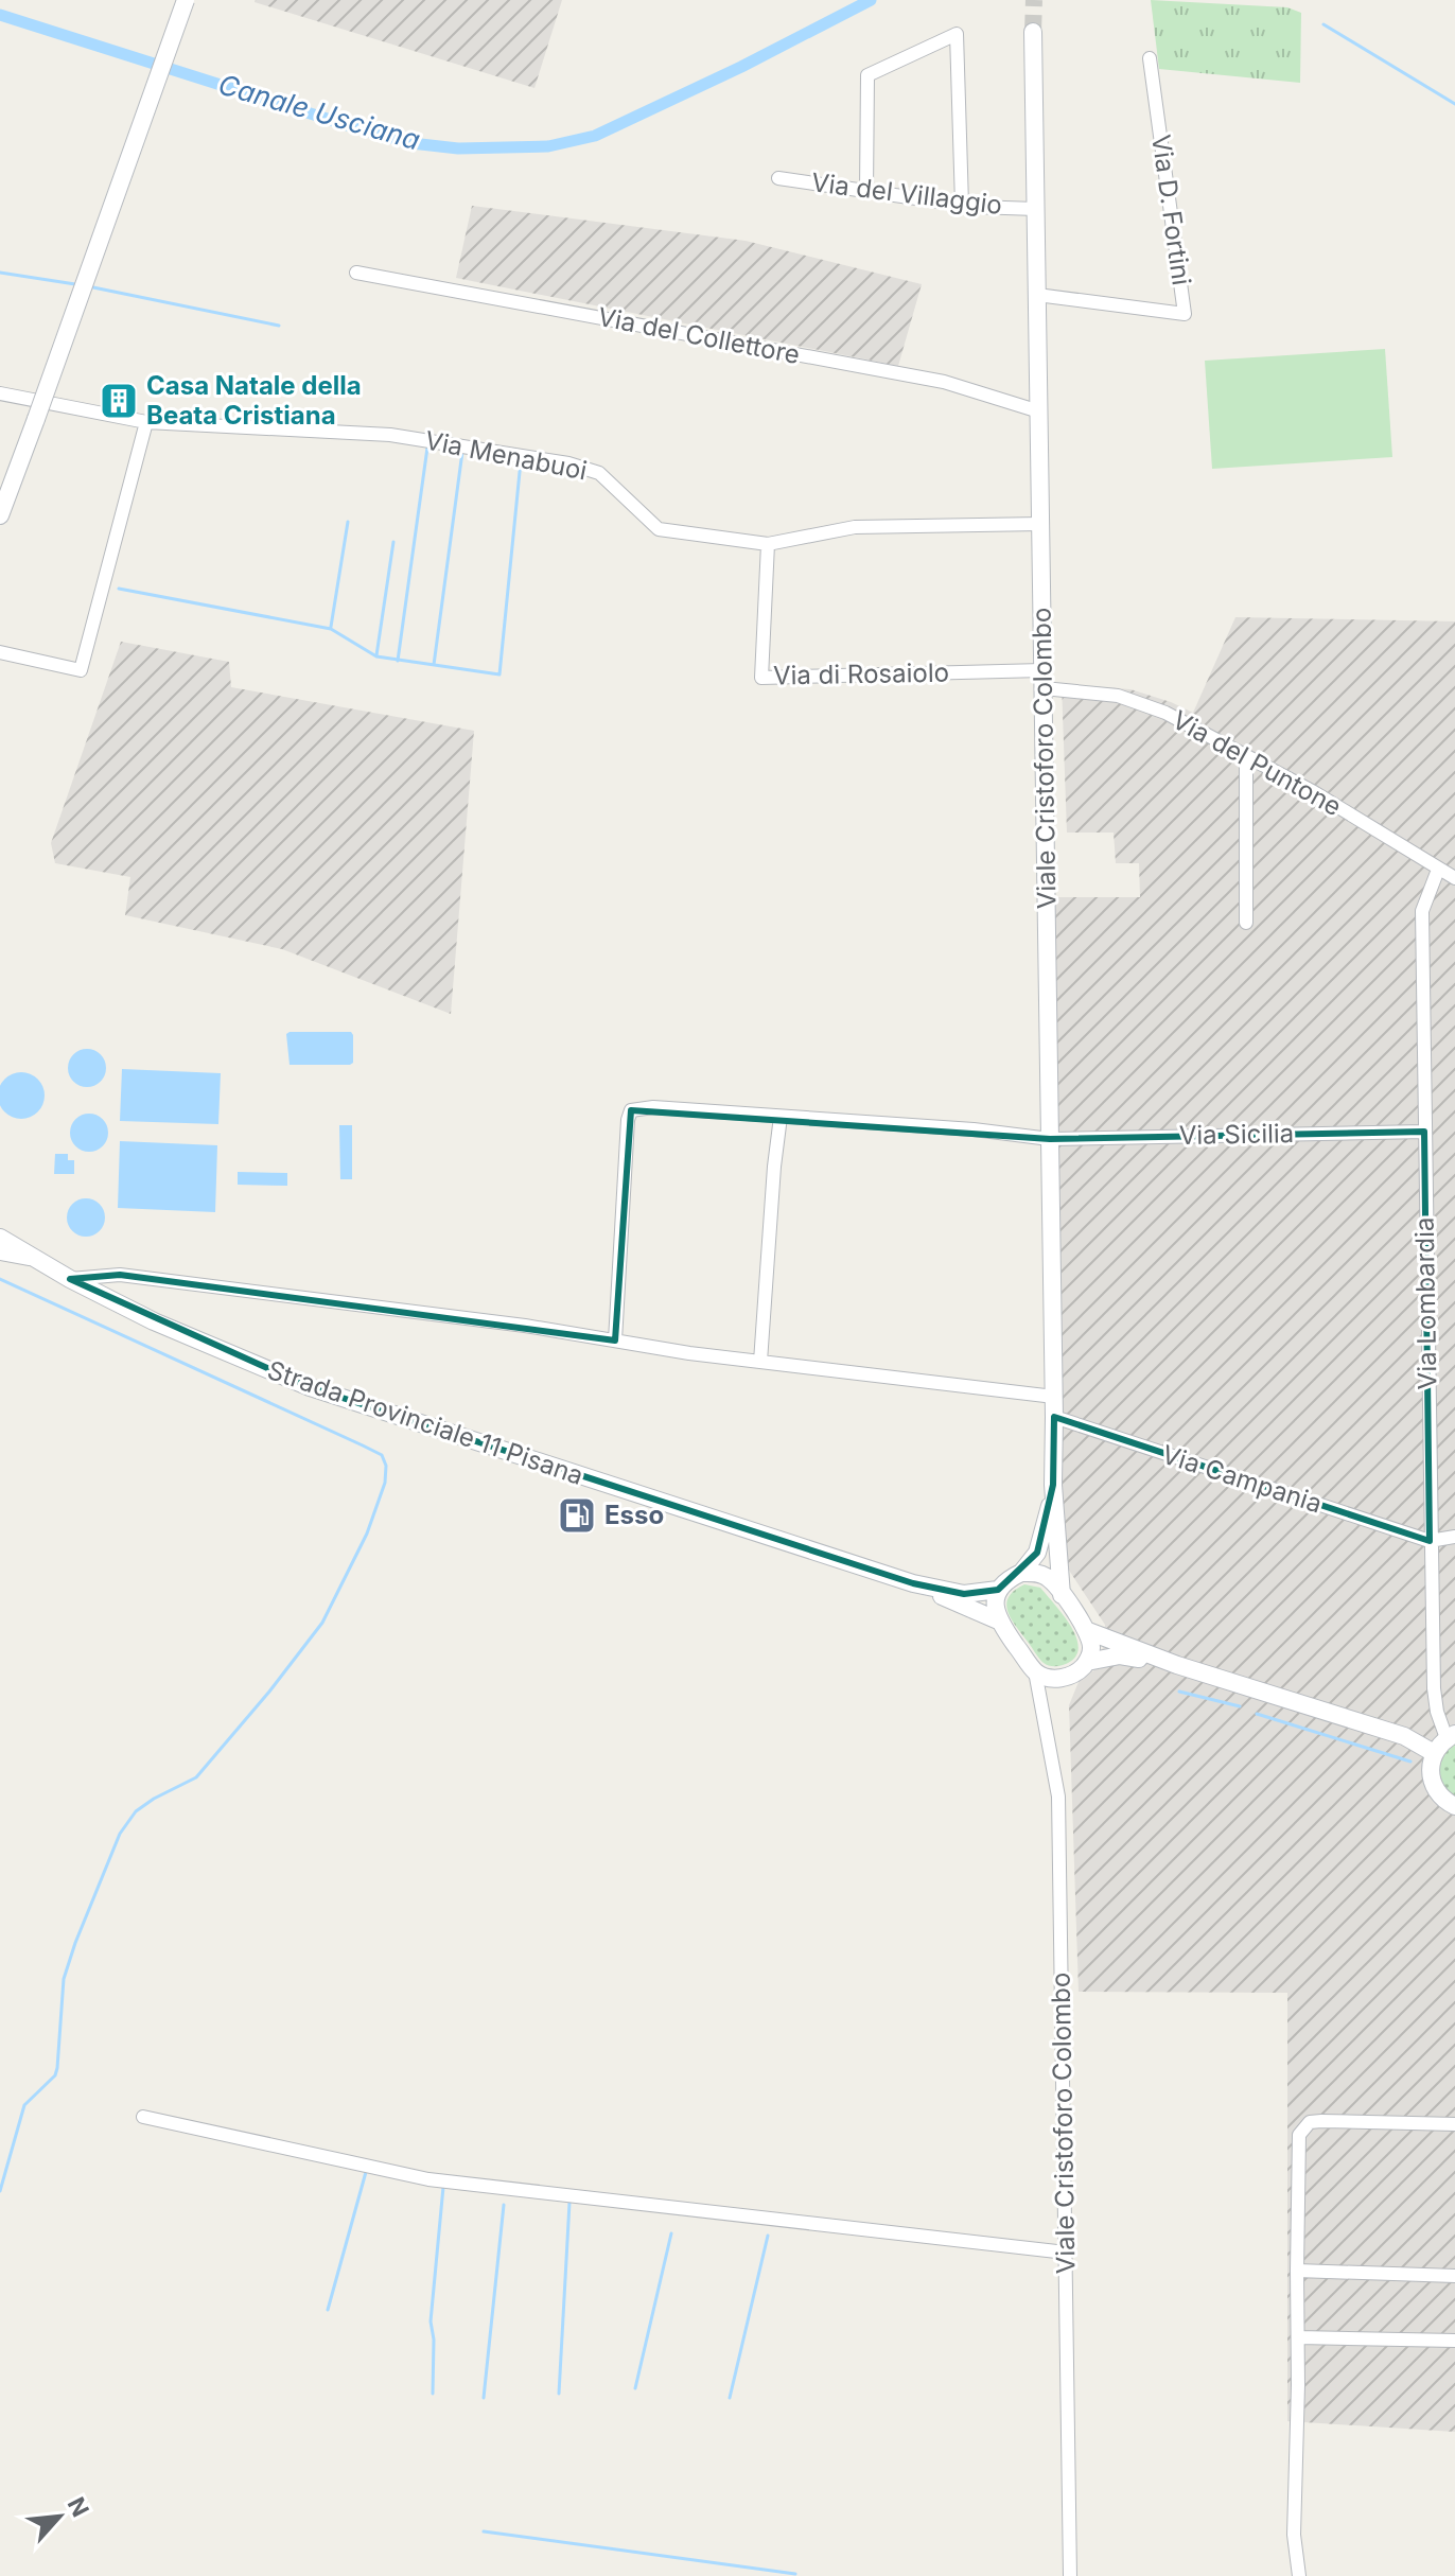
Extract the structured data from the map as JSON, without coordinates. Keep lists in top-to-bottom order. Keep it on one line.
{"streets":{"main road":["Viale Cristoforo Colombo","Strada Provinciale 11 Pisana"],"street":["Via del Villaggio","Via D. Fortini","Via del Collettore","Via Menabuoi","Via di Rosaiolo","Via del Puntone","Via Sicilia","Via Lombardia","Via Campania"]},"crossings":[["Via del Villaggio","Viale Cristoforo Colombo"],["Via D. Fortini","Viale Cristoforo Colombo"],["Via del Collettore","Viale Cristoforo Colombo"],["Via Menabuoi","Via di Rosaiolo"],["Via Menabuoi","Viale Cristoforo Colombo"],["Via di Rosaiolo","Viale Cristoforo Colombo"],["Viale Cristoforo Colombo","Via del Puntone"],["Viale Cristoforo Colombo","Via Sicilia"],["Viale Cristoforo Colombo","Strada Provinciale 11 Pisana"],["Viale Cristoforo Colombo","Via Campania"],["Via del Puntone","Via Lombardia"],["Via Sicilia","Via Lombardia"],["Via Lombardia","Via Campania"]],"water":["Canale Usciana"],"places":{"building":["Casa Natale della Beata Cristiana"],"fuel station":["Esso"]},"north":"top right"}
